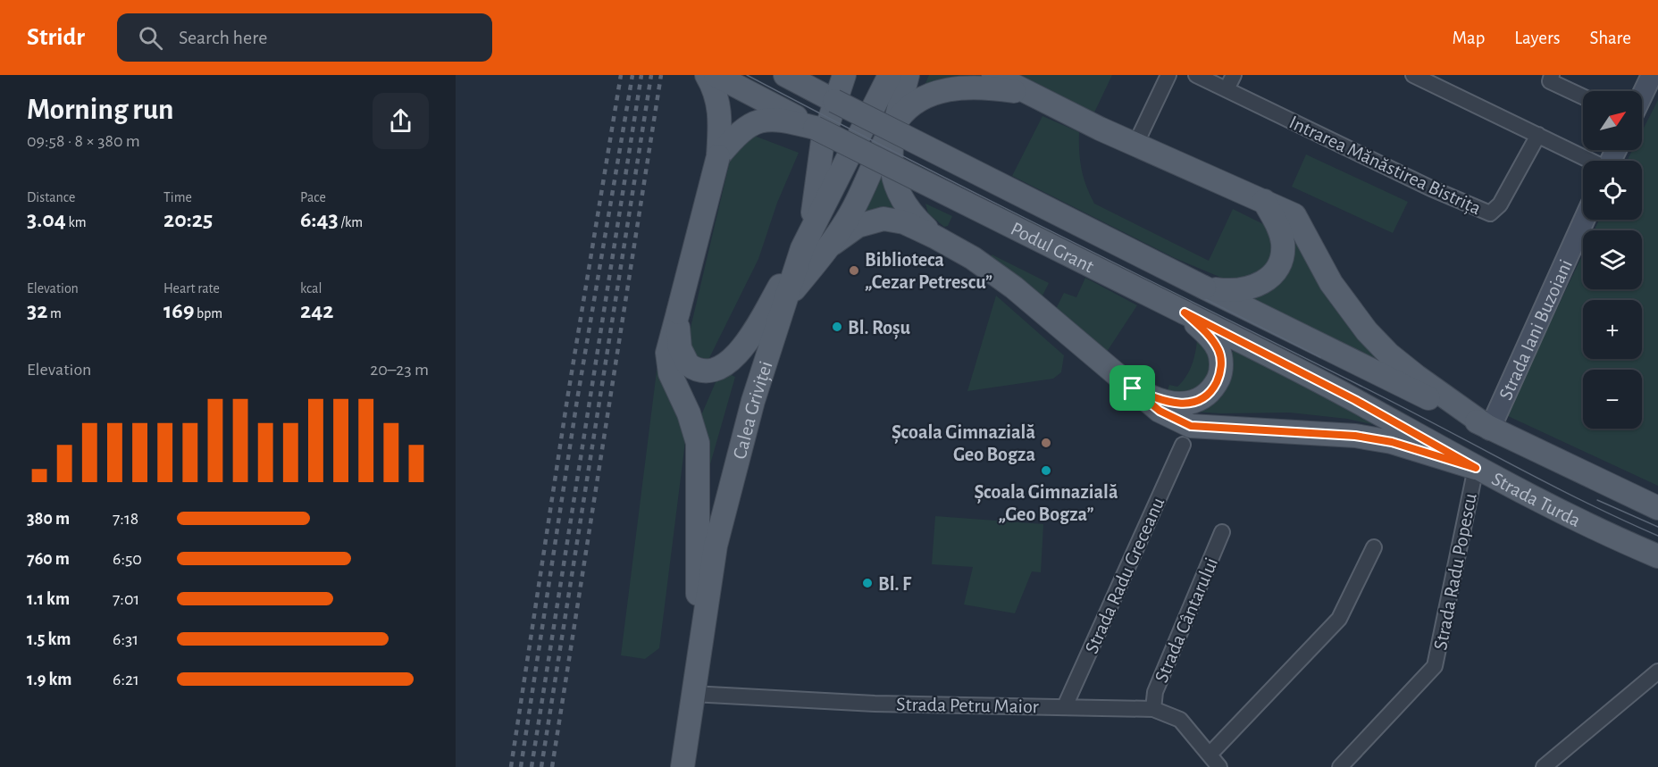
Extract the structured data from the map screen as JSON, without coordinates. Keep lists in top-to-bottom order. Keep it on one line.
{"streets":{"main road":["Podul Grant","Calea Griviței","Strada Turda"],"street":["Intrarea Mănăstirea Bistrița","Strada Iani Buzoiani","Strada Radu Popescu","Strada Radu Greceanu","Strada Cântarului","Strada Petru Maior"]},"crossings":[["Podul Grant","Strada Iani Buzoiani"],["Podul Grant","Strada Turda"],["Calea Griviței","Strada Petru Maior"],["Strada Turda","Strada Radu Popescu"],["Strada Radu Greceanu","Strada Petru Maior"],["Strada Cântarului","Strada Petru Maior"]],"places":["Biblioteca „Cezar Petrescu”","Bl. Roșu","Școala Gimnazială Geo Bogza","Școala Gimnazială „Geo Bogza”","Bl. F"],"north":"top right","page":{"header":"Stridr","search":"Search here","nav":["Map","Layers","Share"],"heading":["Morning run","09:58 · 8 × 380 m"],"map_buttons":["+","−"],"stats":[["Distance","3.04 km"],["Time","20:25"],["Pace","6:43 /km"],["Elevation","32 m"],["Heart rate","169 bpm"],["kcal","242"]],"chart":["Elevation","20–23 m"],"list":[{"name":"380 m","note":"7:18"},{"name":"760 m","note":"6:50"},{"name":"1.1 km","note":"7:01"},{"name":"1.5 km","note":"6:31"},{"name":"1.9 km","note":"6:21"}]}}
